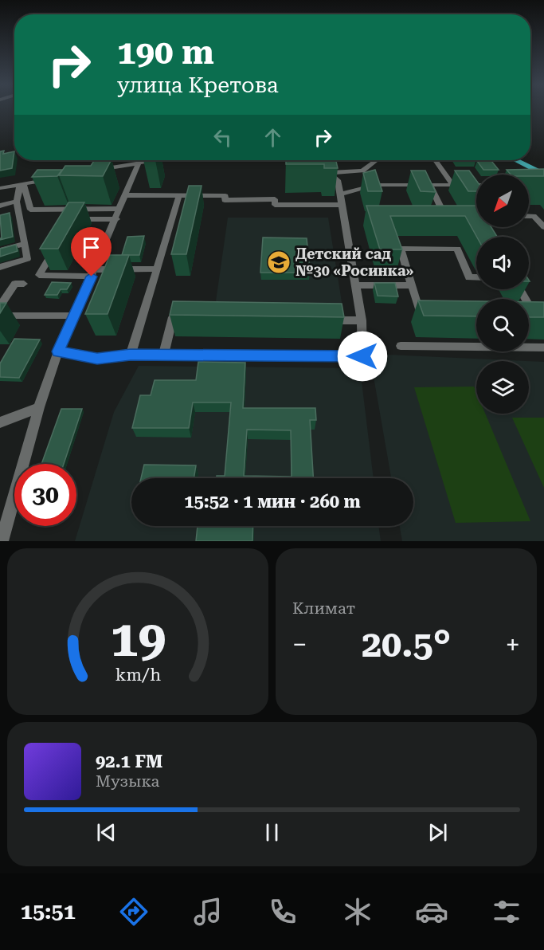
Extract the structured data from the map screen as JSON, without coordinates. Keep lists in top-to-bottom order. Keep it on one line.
{"places":{"school or university":["Детский сад №30 «Росинка»"]},"north":"bottom left","page":{"turn":["190 m","улица Кретова"],"limit":"30","trip":"15:52 · 1 мин · 260 m","tile":"Климат","heat":["−","20.5°","+"],"song":["92.1 FM","Музыка"],"tabs":"15:51","gauge":["19","km/h"]}}
